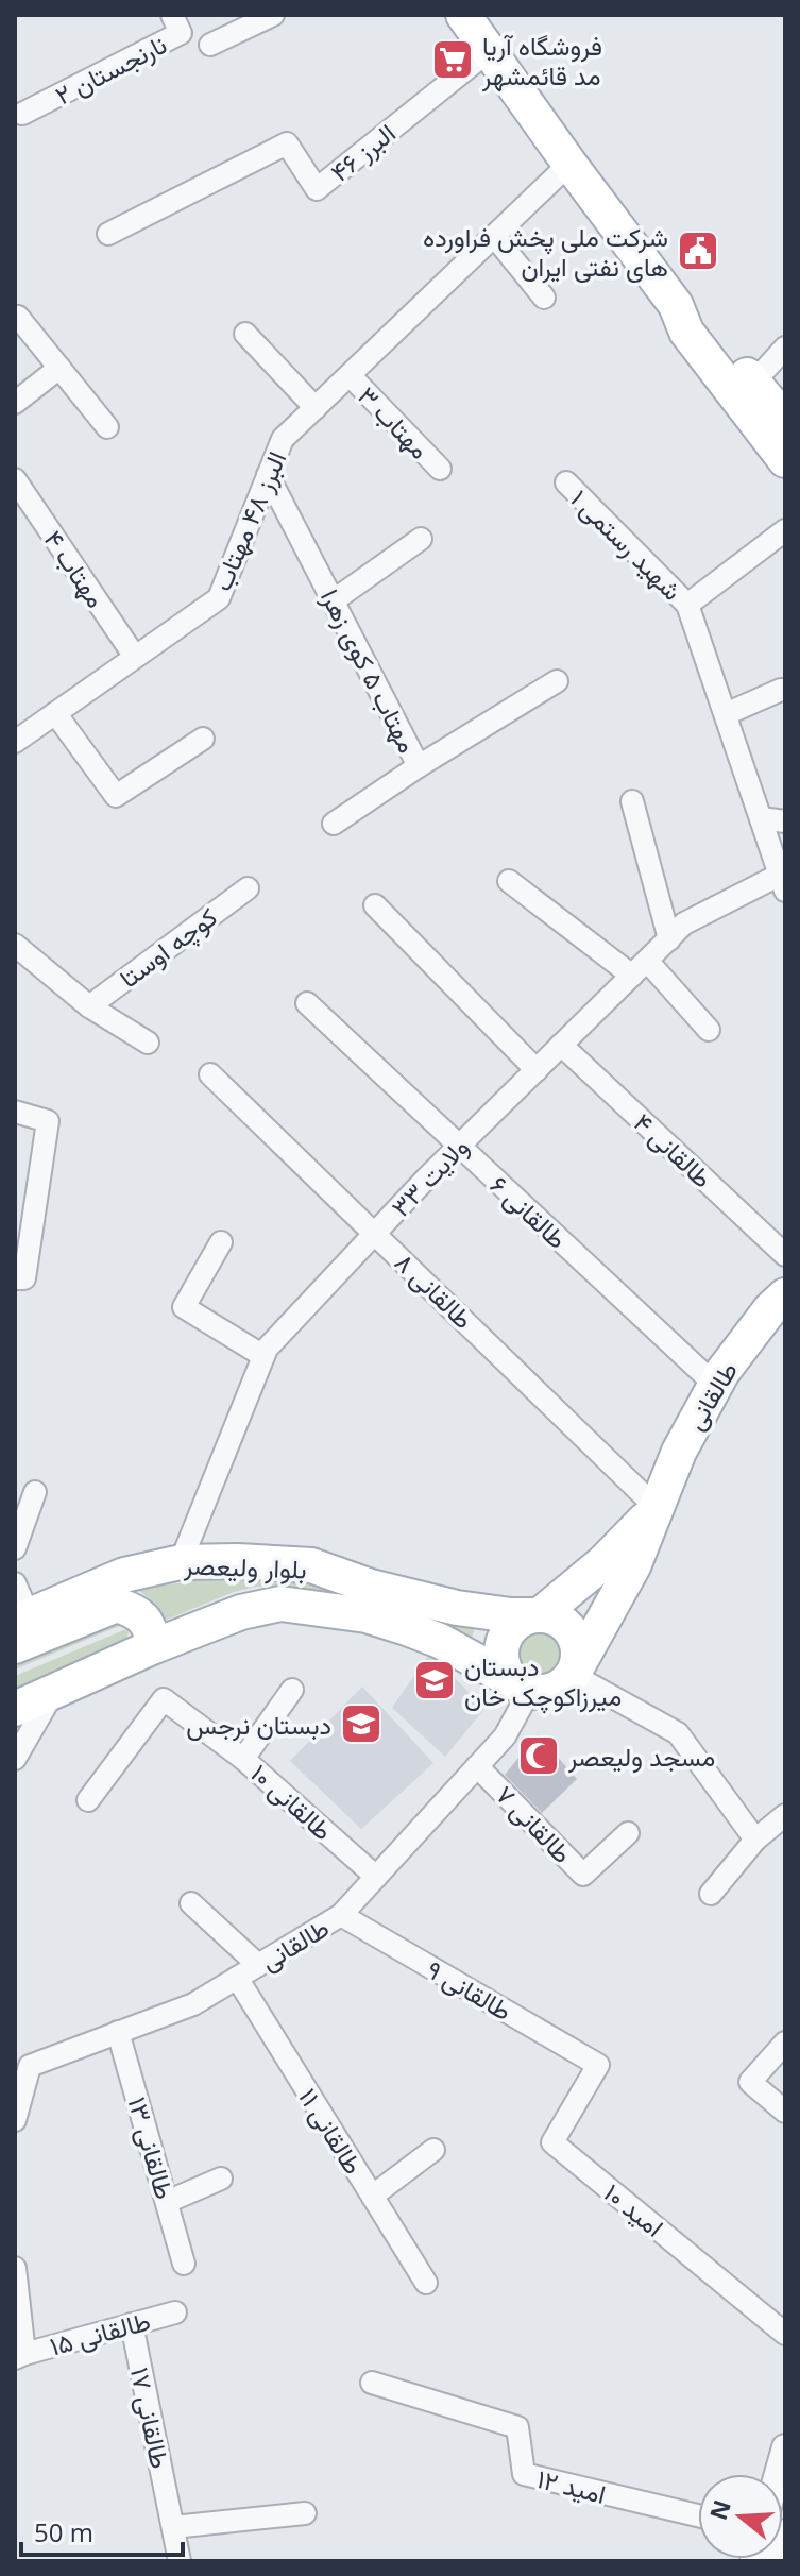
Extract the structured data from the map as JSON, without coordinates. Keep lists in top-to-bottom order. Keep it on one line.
{"streets":{"main road":["طالقانی","بلوار ولیعصر"],"street":["نارنجستان ۲","البرز ۴۶","مهتاب ۳","البرز ۴۸ مهتاب","شهید رستمی ۱","مهتاب ۴","مهتاب ۵ کوی زهرا","کوچه اوستا","طالقانی ۴","ولایت ٣۳","طالقانی ۶","طالقانی ۸","طالقانی ۱۰","طالقانی ۷","طالقانی ۹","طالقانی ۱۱","طالقانی ۱۳","امید ۱۰","طالقانی ۱۵","طالقانی ۱۷","امید ۱۲"]},"crossings":[["مهتاب ۳","البرز ۴۸ مهتاب"],["البرز ۴۸ مهتاب","مهتاب ۴"],["البرز ۴۸ مهتاب","مهتاب ۵ کوی زهرا"],["طالقانی ۴","ولایت ٣۳"],["ولایت ٣۳","طالقانی ۶"],["ولایت ٣۳","طالقانی ۸"],["ولایت ٣۳","بلوار ولیعصر"],["طالقانی ۶","طالقانی"],["طالقانی ۸","طالقانی"],["طالقانی","بلوار ولیعصر"],["طالقانی","طالقانی ۱۰"],["طالقانی","طالقانی ۷"],["طالقانی","طالقانی ۹"],["طالقانی","طالقانی ۱۱"],["طالقانی","طالقانی ۱۳"],["طالقانی ۹","امید ۱۰"],["طالقانی ۱۵","طالقانی ۱۷"]],"places":{"supermarket":["فروشگاه آریا مد قائمشهر"],"public building":["شرکت ملی پخش فراورده های نفتی ایران"],"school or university":["دبستان میرزاکوچک خان","دبستان نرجس"],"mosque":["مسجد ولیعصر"]},"scale_bar":"50 m","north":"left"}
